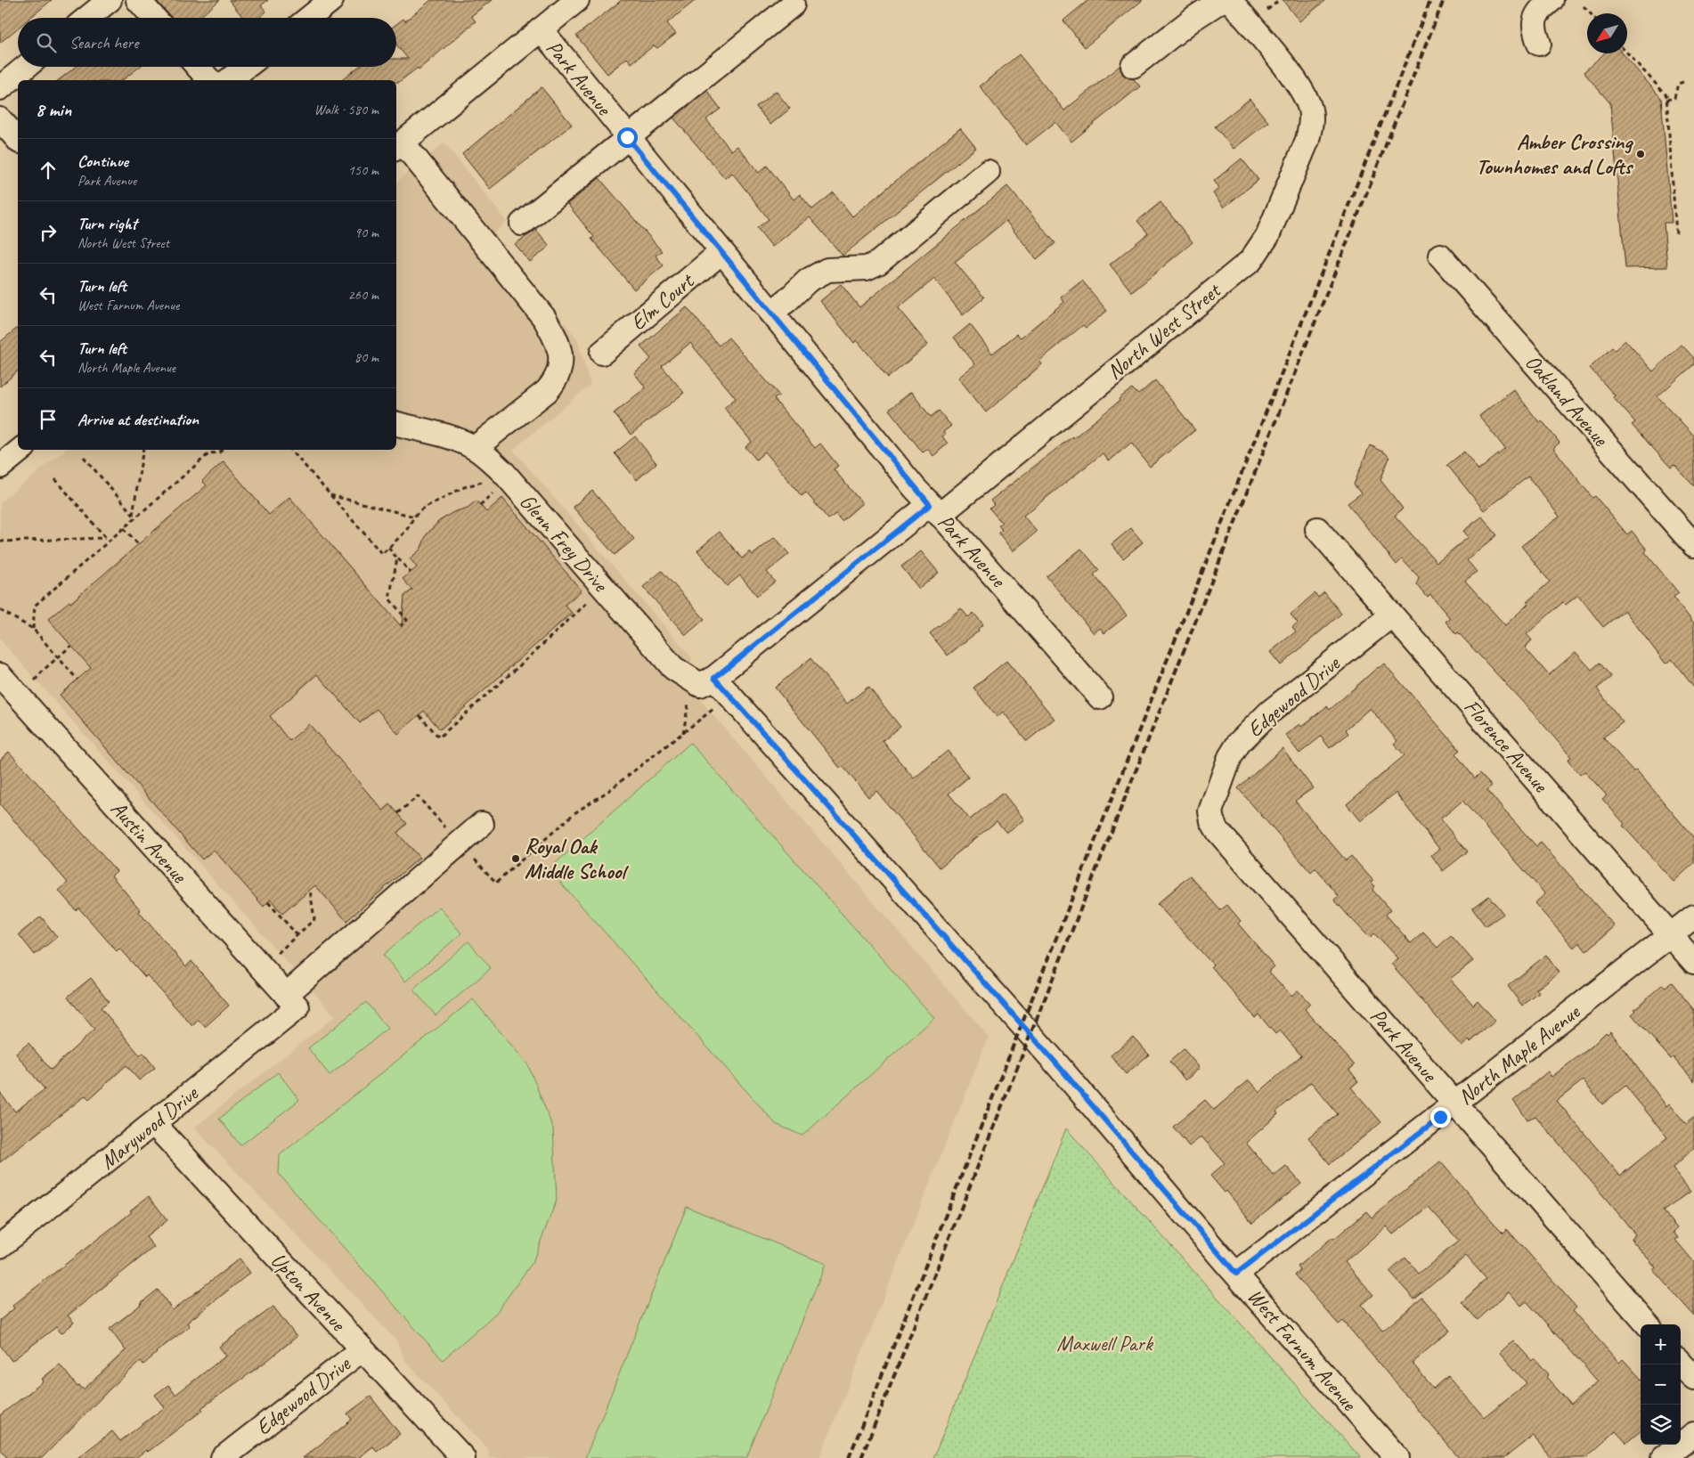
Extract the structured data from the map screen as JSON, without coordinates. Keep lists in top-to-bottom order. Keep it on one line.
{"streets":{"street":["Park Avenue","Elm Court","North West Street","Oakland Avenue","Glenn Frey Drive","Edgewood Drive","Florence Avenue","Austin Avenue","North Maple Avenue","Marywood Drive","Upton Avenue","West Farnum Avenue"]},"crossings":[["Park Avenue","Elm Court"],["Park Avenue","North West Street"],["Park Avenue","Edgewood Drive"],["Park Avenue","North Maple Avenue"],["North West Street","Glenn Frey Drive"],["North West Street","West Farnum Avenue"],["Glenn Frey Drive","West Farnum Avenue"],["Edgewood Drive","Florence Avenue"],["Edgewood Drive","Upton Avenue"],["Florence Avenue","North Maple Avenue"],["Austin Avenue","Marywood Drive"],["North Maple Avenue","West Farnum Avenue"],["Marywood Drive","Upton Avenue"]],"parks":["Maxwell Park"],"places":["Amber Crossing Townhomes and Lofts","Royal Oak Middle School"],"north":"bottom left","page":{"search":"Search here","heading":["8 min","Walk · 580 m"],"list":[["Continue","Park Avenue","150 m"],["Turn right","North West Street","90 m"],["Turn left","West Farnum Avenue","260 m"],["Turn left","North Maple Avenue","80 m"],"Arrive at destination"],"map_buttons":["+","−"]}}
